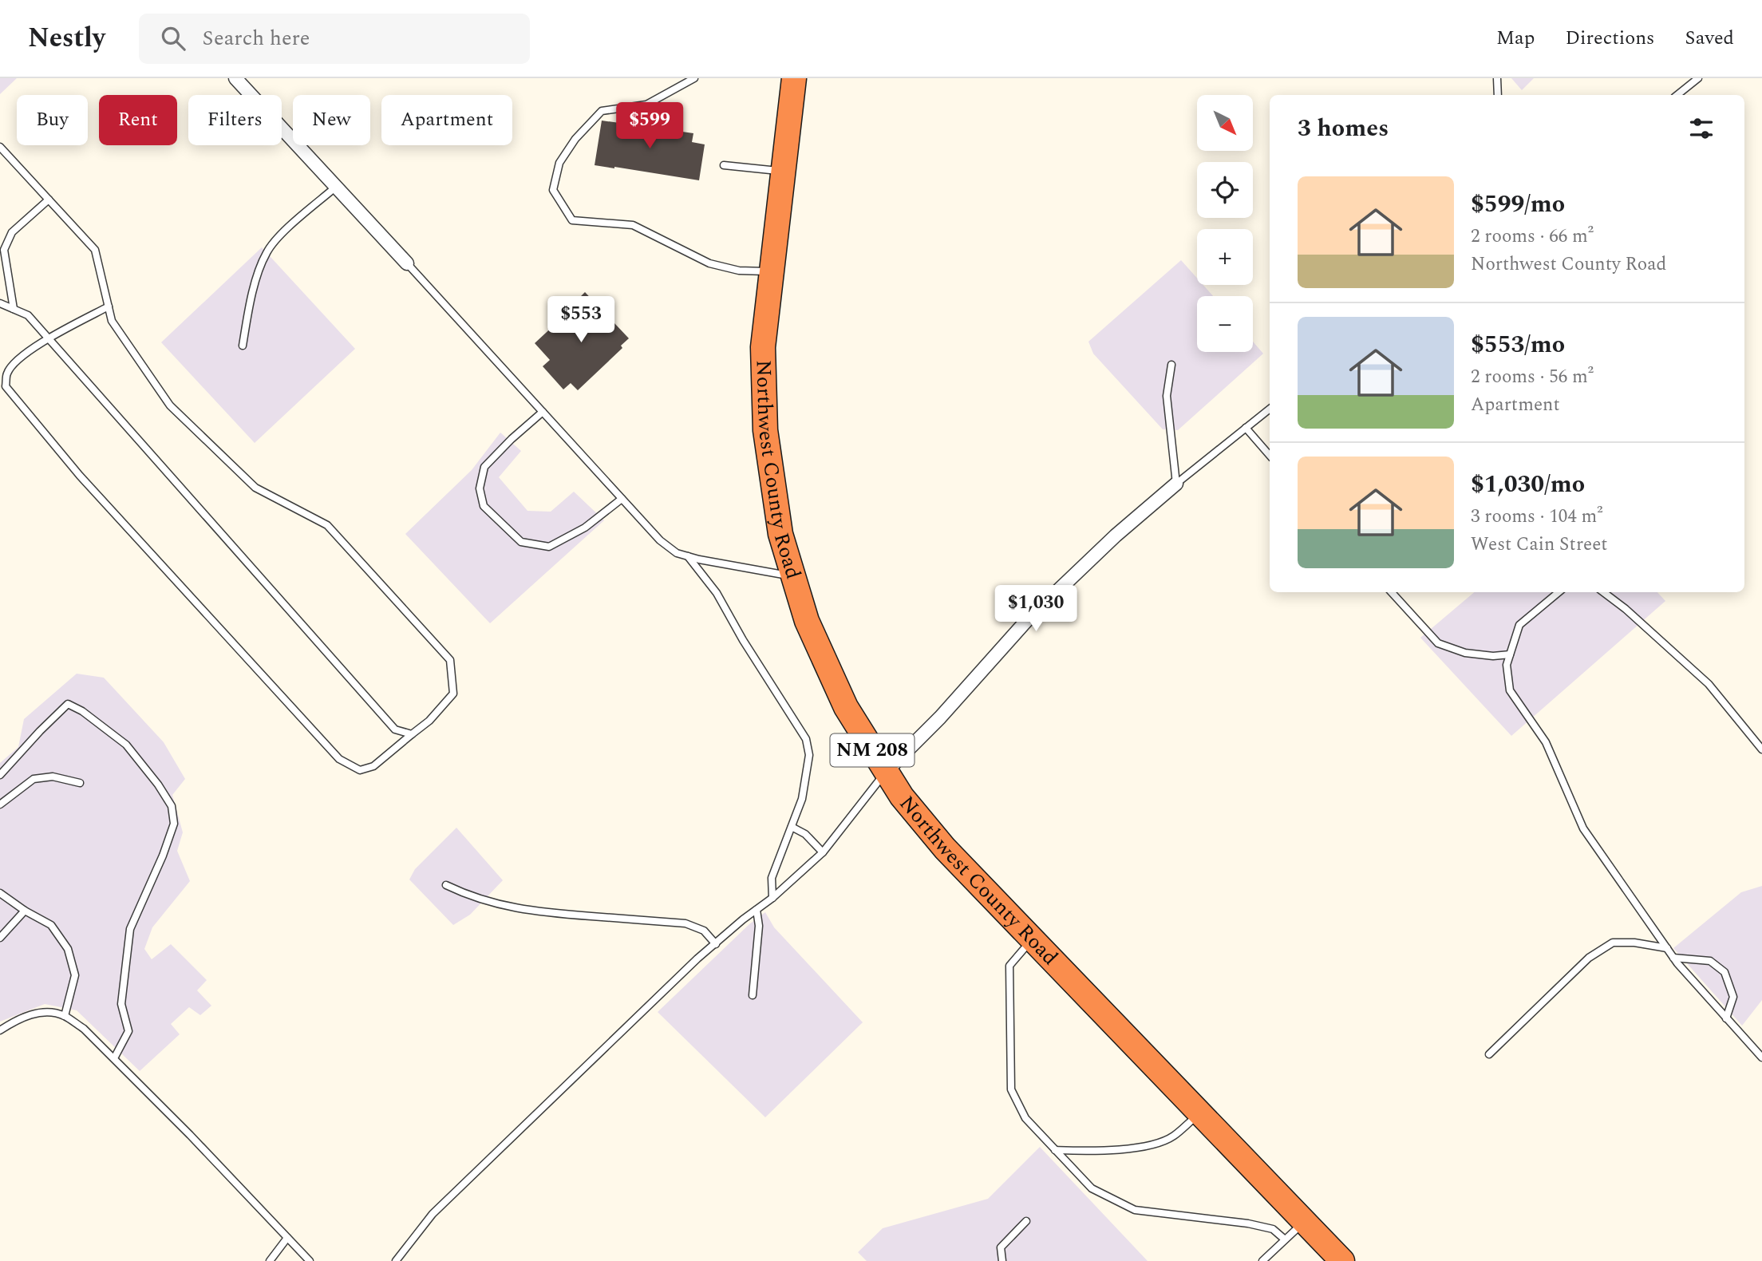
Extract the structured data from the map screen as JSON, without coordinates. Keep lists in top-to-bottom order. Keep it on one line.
{"streets":{"highway":["Northwest County Road","NM 208"]},"north":"bottom right","page":{"header":"Nestly","search":"Search here","nav":["Map","Directions","Saved"],"map_buttons":["+","−"],"chip":["Buy","Rent","Filters","New","Apartment"],"heading":"3 homes","price":["$599","$553","$1,030"],"list":[{"name":"$599/mo","note":"2 rooms · 66 m² · Northwest County Road"},{"name":"$553/mo","note":"2 rooms · 56 m² · Apartment"},{"name":"$1,030/mo","note":"3 rooms · 104 m² · West Cain Street"}]}}
